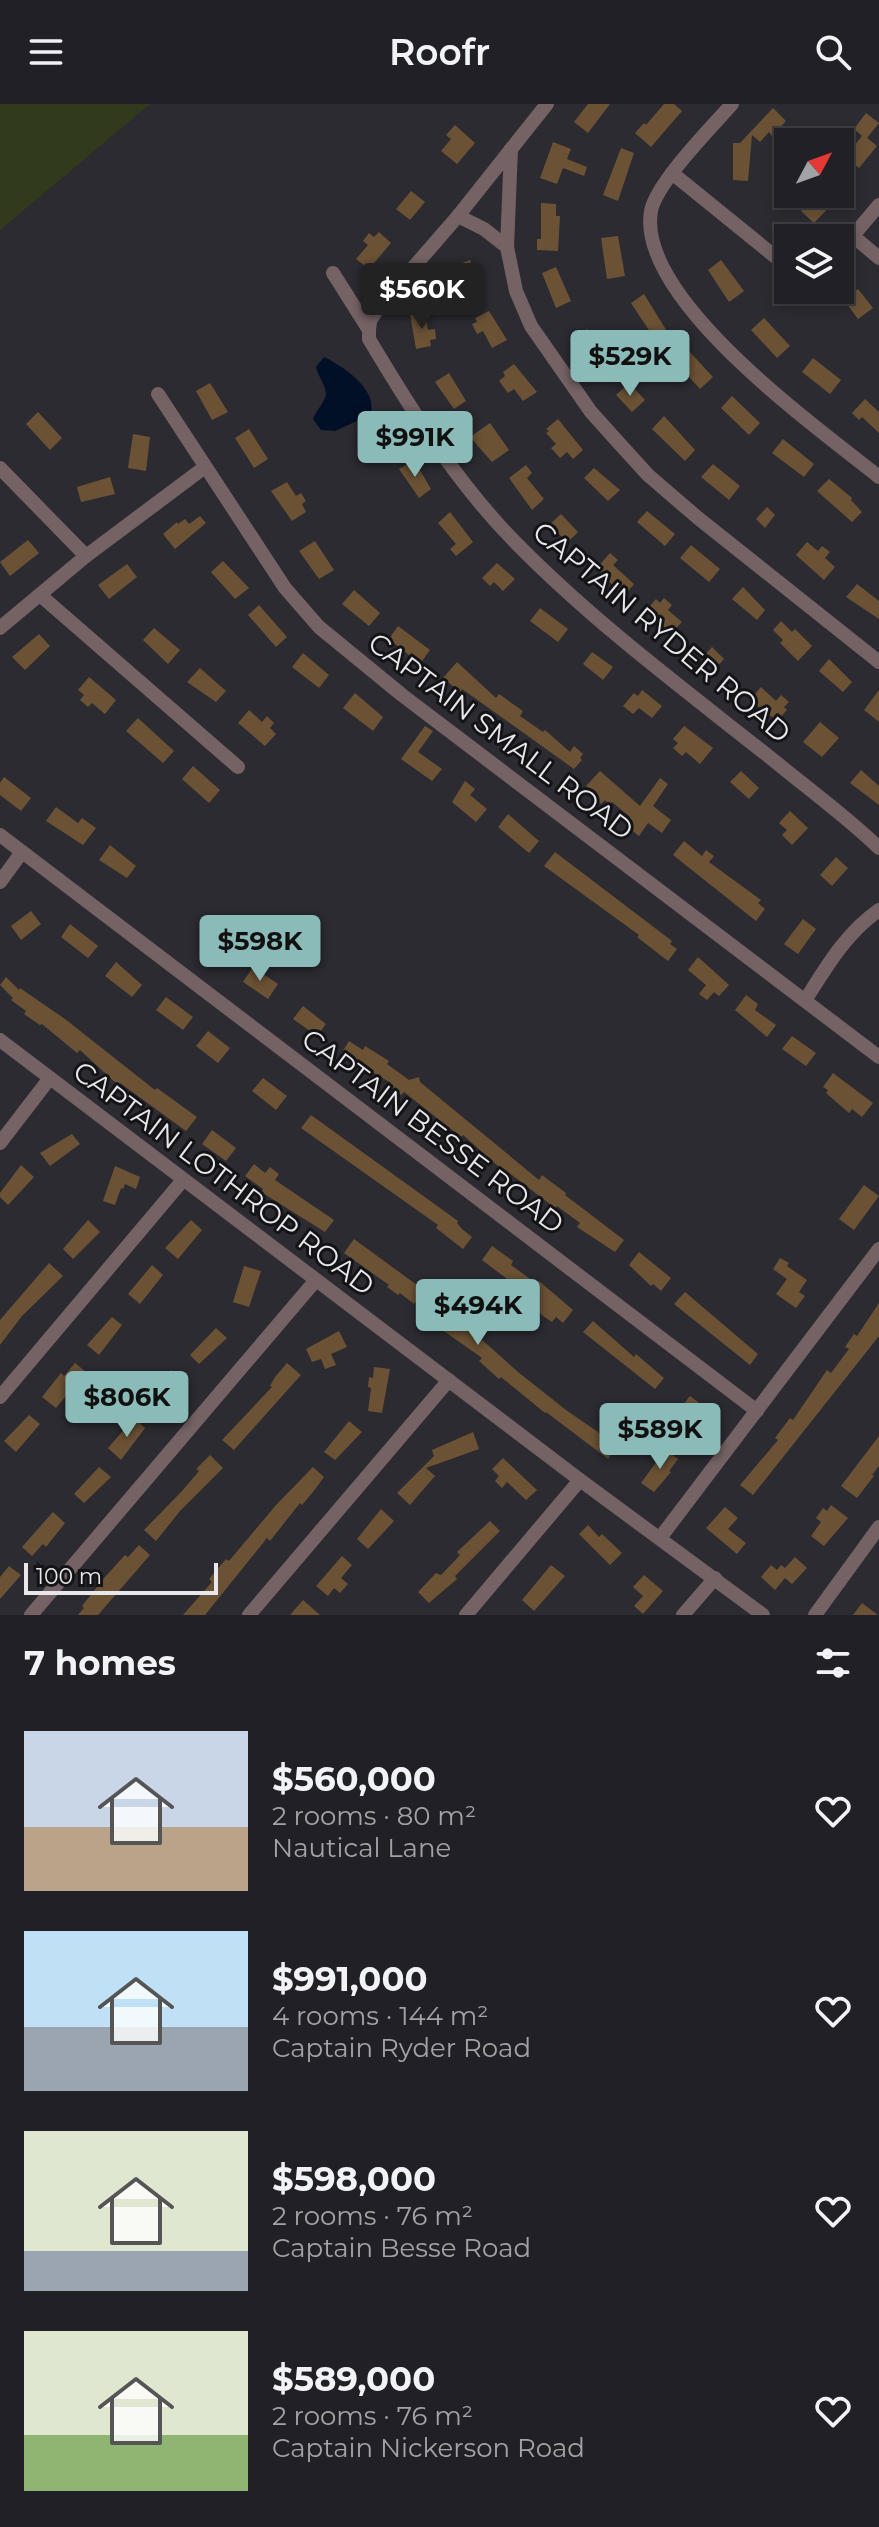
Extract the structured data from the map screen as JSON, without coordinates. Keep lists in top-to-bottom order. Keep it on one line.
{"streets":{"street":["CAPTAIN RYDER ROAD","CAPTAIN SMALL ROAD","CAPTAIN BESSE ROAD","CAPTAIN LOTHROP ROAD"]},"scale_bar":"100 m","north":"top right","page":{"header":"Roofr","price":["$560K","$529K","$991K","$598K","$494K","$806K","$589K"],"scale":"100 m","heading":"7 homes","list":[{"name":"$560,000","note":"2 rooms · 80 m² · Nautical Lane"},{"name":"$991,000","note":"4 rooms · 144 m² · Captain Ryder Road"},{"name":"$598,000","note":"2 rooms · 76 m² · Captain Besse Road"},{"name":"$589,000","note":"2 rooms · 76 m² · Captain Nickerson Road"}]}}
